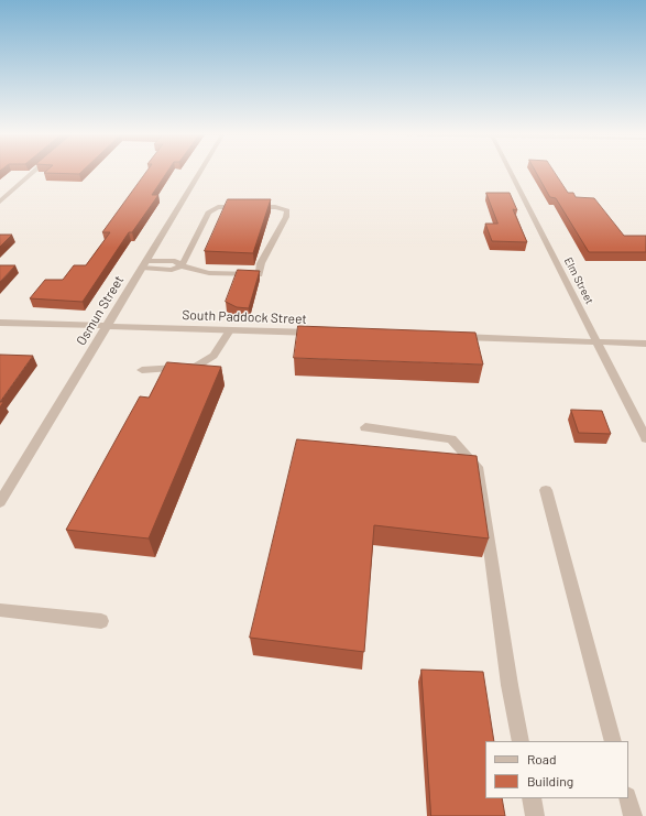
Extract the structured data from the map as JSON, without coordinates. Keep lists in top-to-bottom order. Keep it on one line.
{"streets":{"street":["Elm Street","Osmun Street","South Paddock Street"]},"crossings":[["Osmun Street","South Paddock Street"]],"legend":["Road","Building"]}
